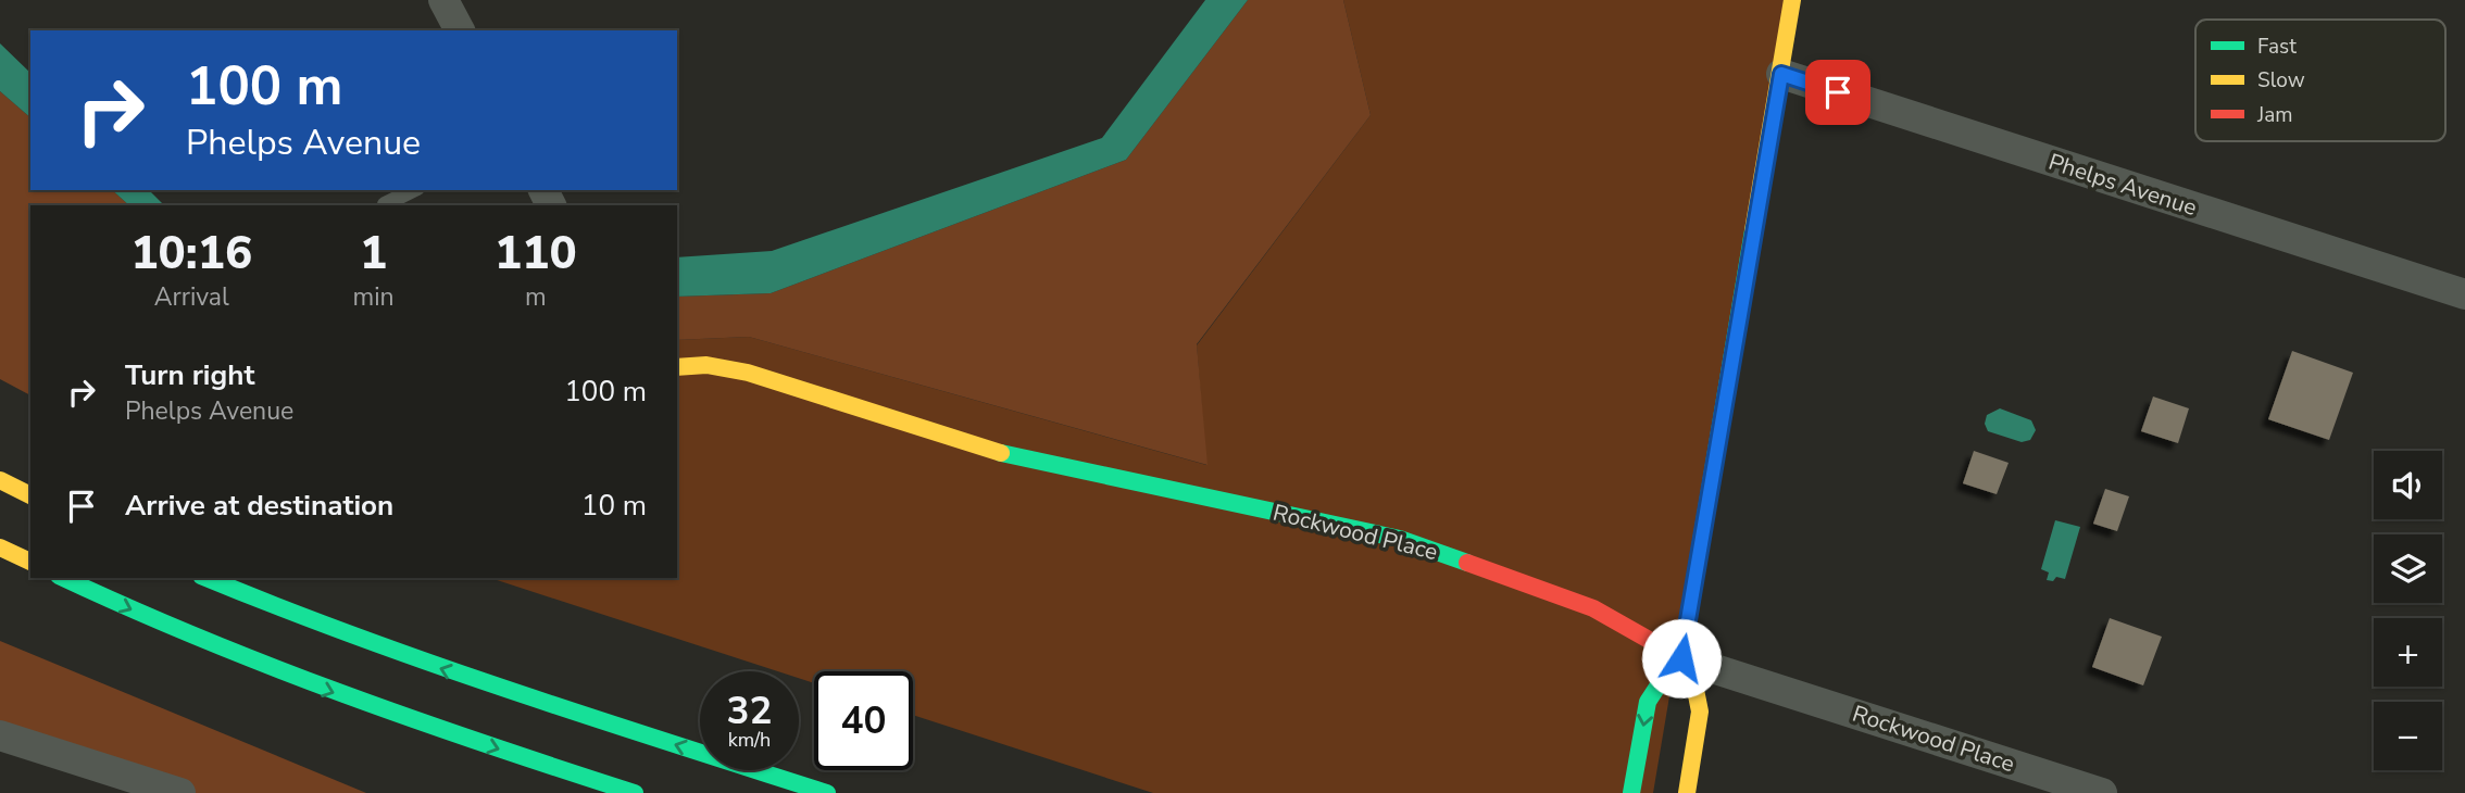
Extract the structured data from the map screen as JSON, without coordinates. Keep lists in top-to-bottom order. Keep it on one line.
{"streets":{"main road":["Rockwood Place"],"street":["Phelps Avenue"]},"legend":["Fast","Slow","Jam"],"page":{"turn":["100 m","Phelps Avenue"],"eta":["10:16","Arrival","1","min","110","m"],"list":[{"name":"Turn right","note":"Phelps Avenue","value":"100 m"},{"name":"Arrive at destination","value":"10 m"}],"map_buttons":["+","−"],"speed":"32 km/h","limit":"40"}}
